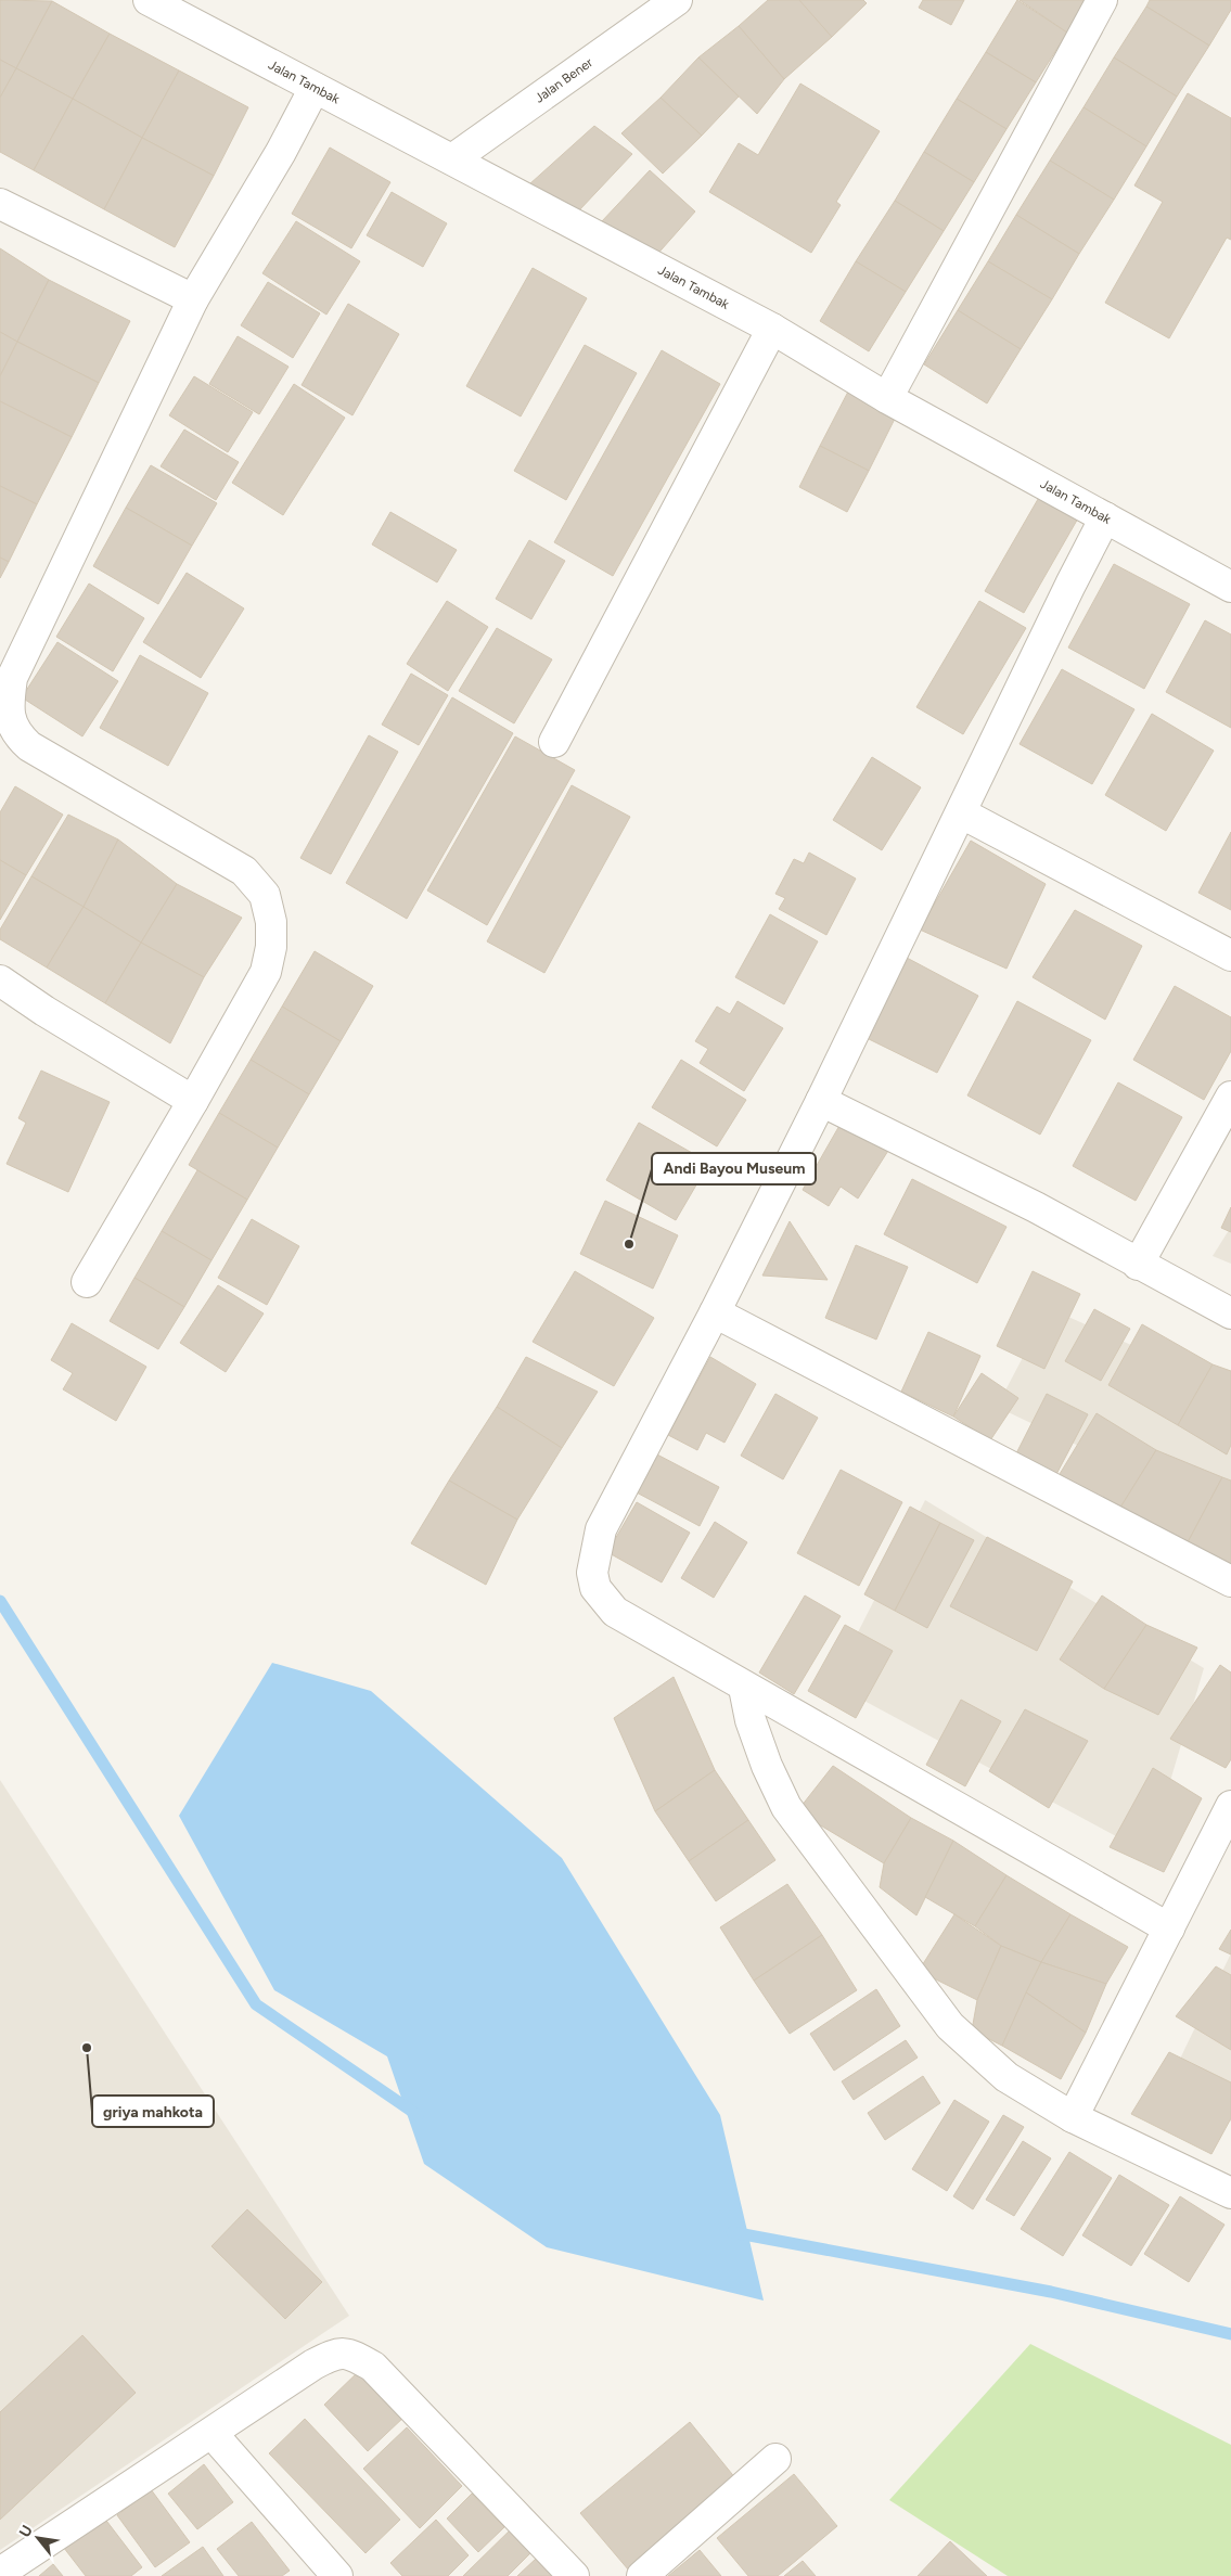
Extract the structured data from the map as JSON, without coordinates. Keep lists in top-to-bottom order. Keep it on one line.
{"streets":{"street":["Jalan Bener","Jalan Tambak"]},"crossings":[["Jalan Bener","Jalan Tambak"]],"places":["Andi Bayou Museum","griya mahkota"],"north":"top left"}
